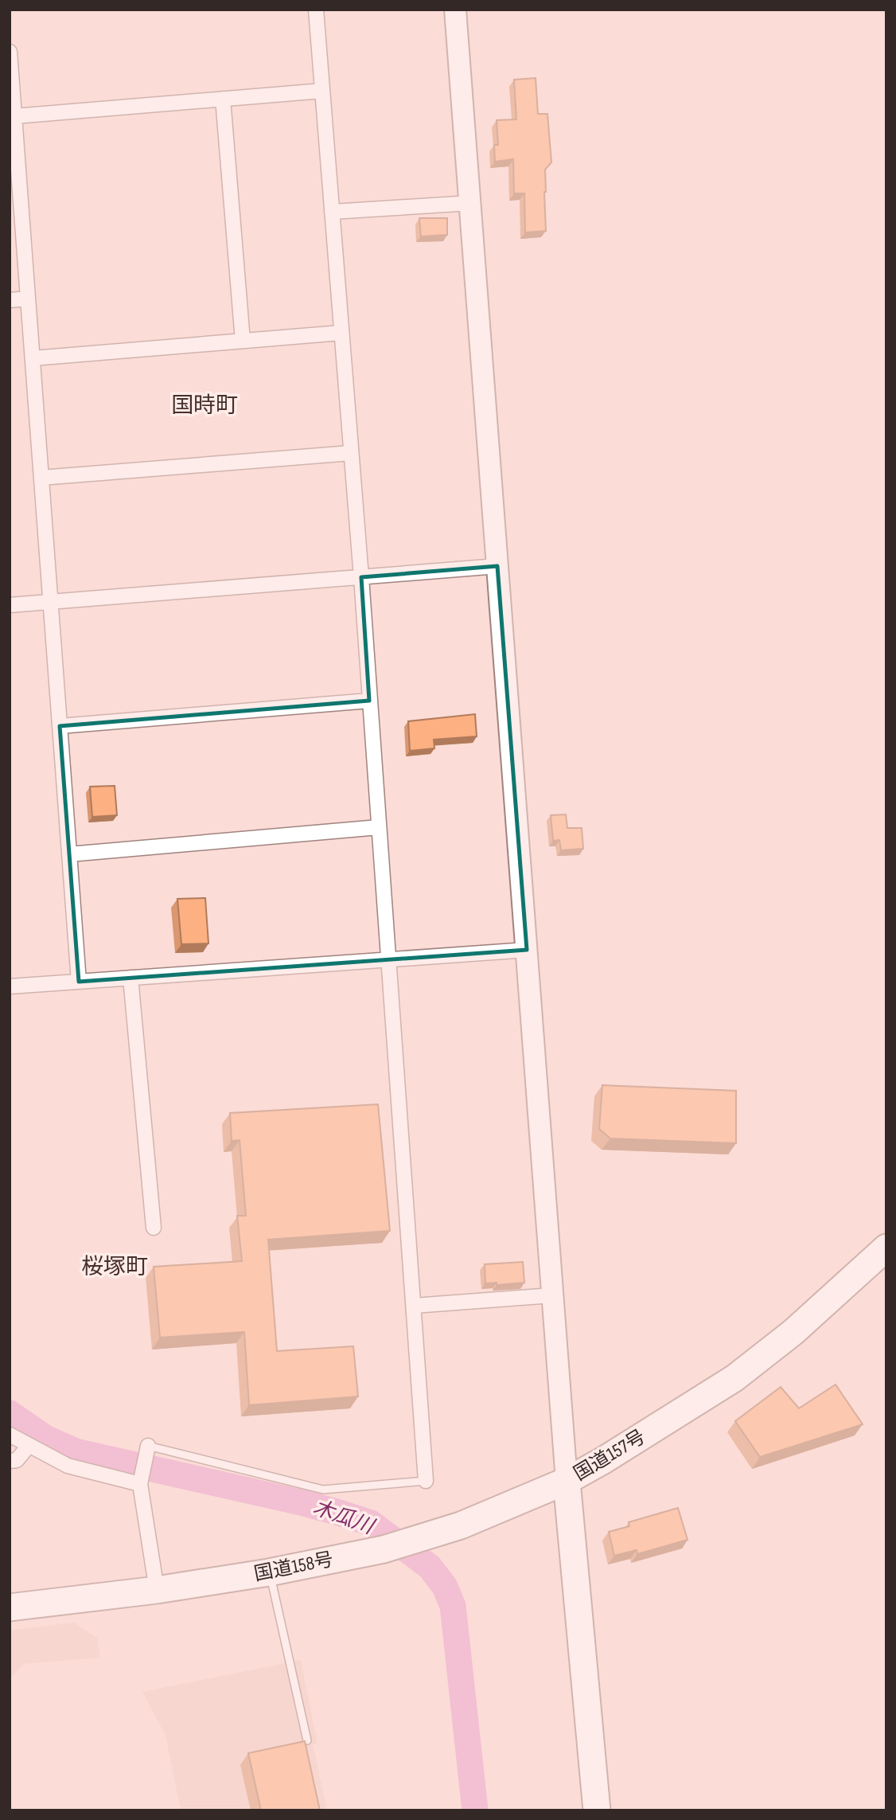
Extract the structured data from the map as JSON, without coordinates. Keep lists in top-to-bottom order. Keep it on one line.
{"streets":{"highway":["国道157号","国道158号"]},"crossings":[["国道157号","国道158号"]],"districts":["国時町","桜塚町"],"water":["木瓜川"]}
